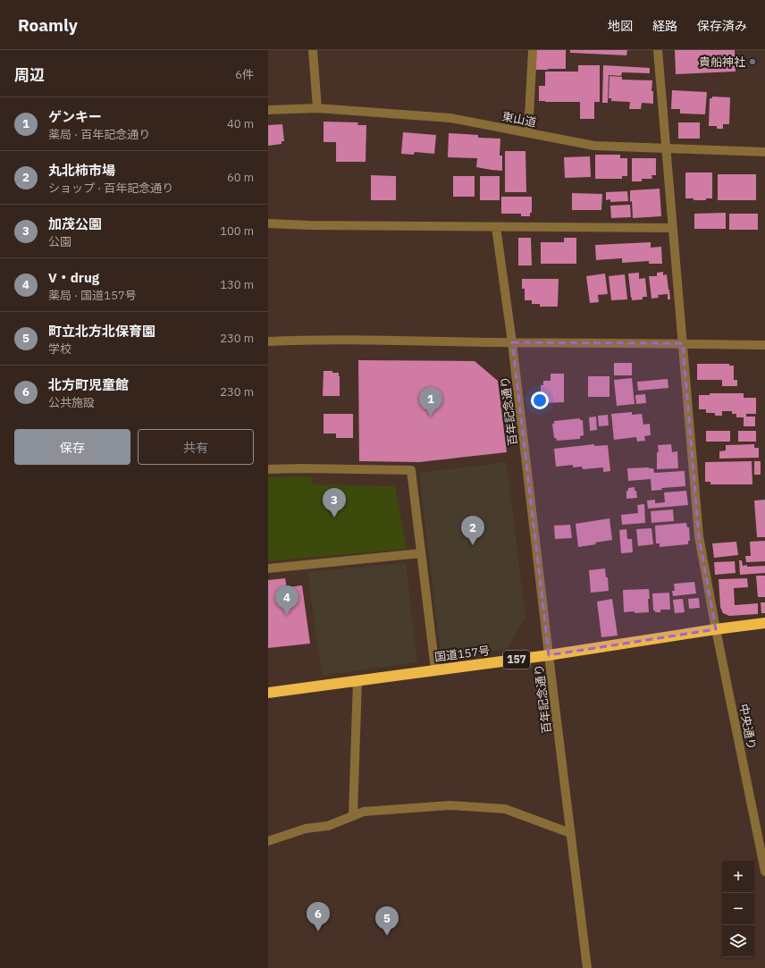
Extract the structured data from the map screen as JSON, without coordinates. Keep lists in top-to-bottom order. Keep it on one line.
{"streets":{"highway":["国道157号","157"],"street":["東山道","百年記念通り","中央通り"]},"crossings":[["東山道","中央通り"],["百年記念通り","国道157号"],["国道157号","中央通り"]],"places":["貴船神社"],"page":{"header":"Roamly","nav":["地図","経路","保存済み"],"heading":["周辺","6件"],"list":[{"mark":"1","name":"ゲンキー","note":"薬局 · 百年記念通り","value":"40 m"},{"mark":"2","name":"丸北柿市場","note":"ショップ · 百年記念通り","value":"60 m"},{"mark":"3","name":"加茂公園","note":"公園","value":"100 m"},{"mark":"4","name":"V・drug","note":"薬局 · 国道157号","value":"130 m"},{"mark":"5","name":"町立北方北保育園","note":"学校","value":"230 m"},{"mark":"6","name":"北方町児童館","note":"公共施設","value":"230 m"}],"pins":["1","3","2","4","6","5"],"buttons":["保存","共有"],"map_buttons":["+","−"]}}
